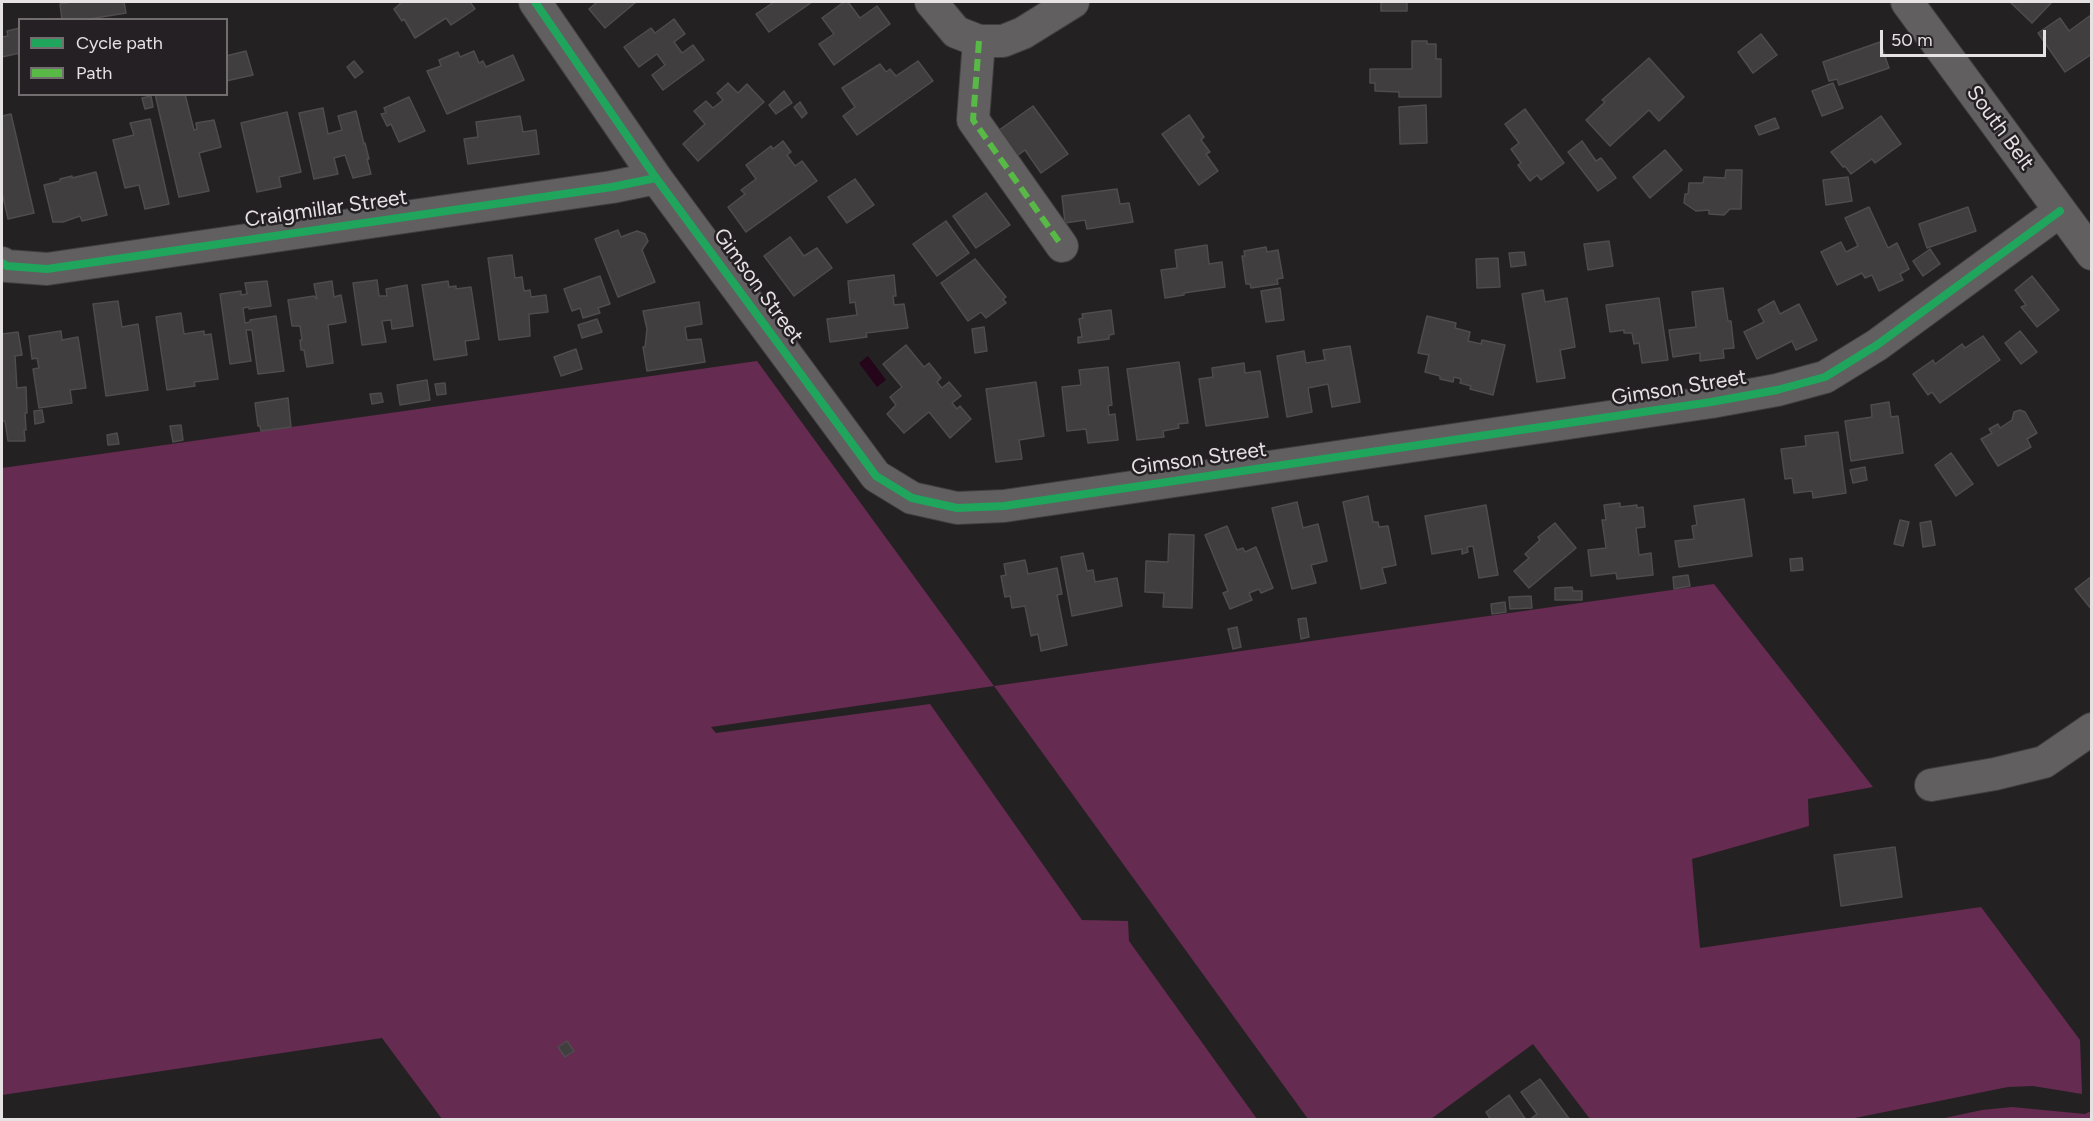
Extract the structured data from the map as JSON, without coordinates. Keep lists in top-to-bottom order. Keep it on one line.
{"streets":{"street":["South Belt","Craigmillar Street","Gimson Street"]},"crossings":[["South Belt","Gimson Street"],["Craigmillar Street","Gimson Street"]],"legend":["Cycle path","Path"],"scale_bar":"50 m"}
